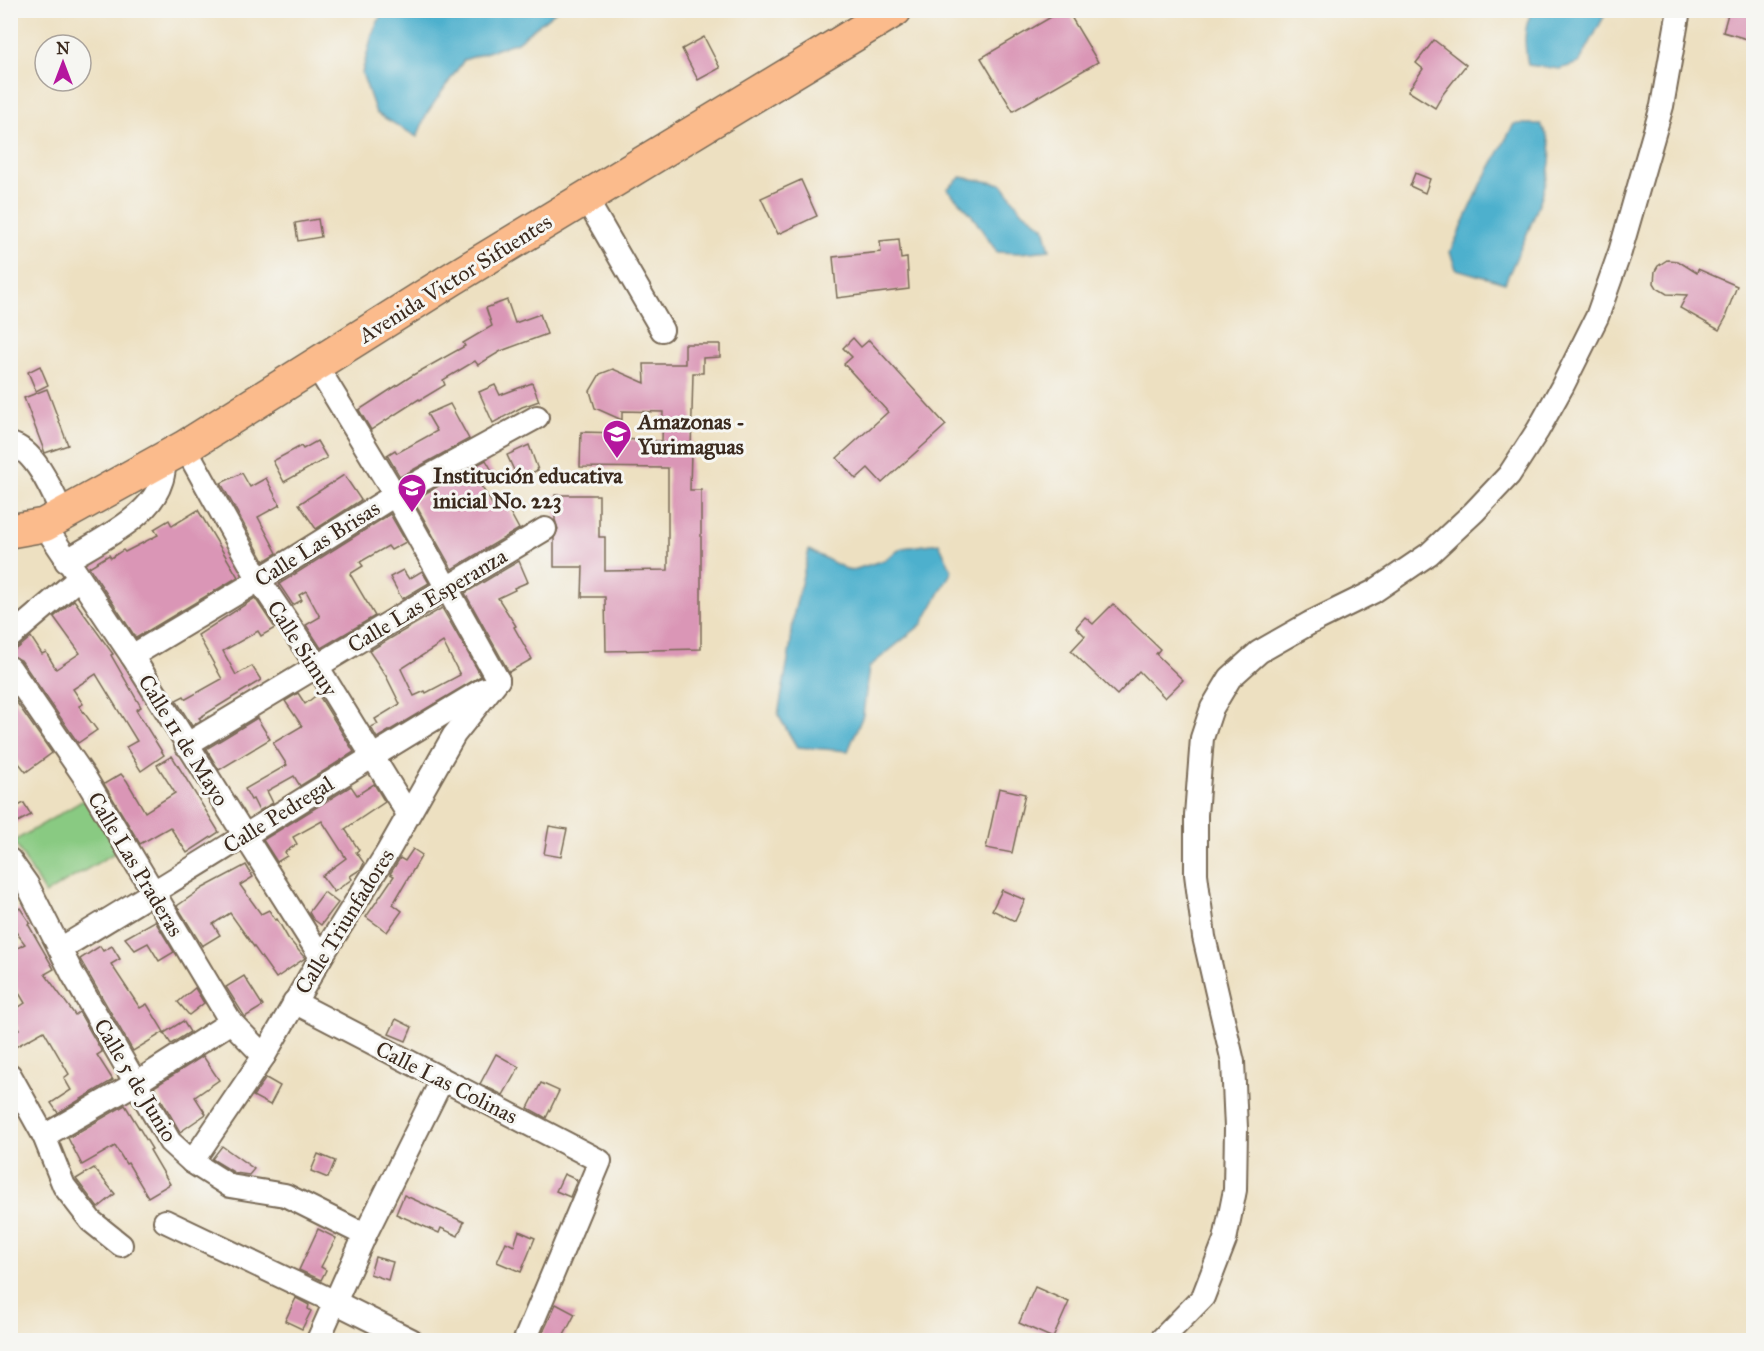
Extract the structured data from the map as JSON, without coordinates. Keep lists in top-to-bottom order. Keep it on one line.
{"streets":{"highway":["Avenida Victor Sifuentes"],"street":["Calle Las Brisas","Calle Las Esperanza","Calle Simuy","Calle 11 de Mayo","Calle Pedregal","Calle Las Praderas","Calle Triunfadores","Calle 5 de Junio","Calle Las Colinas"]},"crossings":[["Avenida Victor Sifuentes","Calle Simuy"],["Avenida Victor Sifuentes","Calle 11 de Mayo"],["Calle Las Brisas","Calle Simuy"],["Calle Las Brisas","Calle 11 de Mayo"],["Calle Las Esperanza","Calle Simuy"],["Calle Las Esperanza","Calle 11 de Mayo"],["Calle Simuy","Calle Pedregal"],["Calle Simuy","Calle Triunfadores"],["Calle 11 de Mayo","Calle Pedregal"],["Calle 11 de Mayo","Calle Triunfadores"],["Calle Pedregal","Calle Las Praderas"],["Calle Pedregal","Calle Triunfadores"],["Calle Pedregal","Calle 5 de Junio"],["Calle Las Praderas","Calle Triunfadores"],["Calle Triunfadores","Calle 5 de Junio"],["Calle Triunfadores","Calle Las Colinas"]],"places":{"school or university":["Amazonas - Yurimaguas","Institución educativa inicial No. 223"]},"north":"top"}
